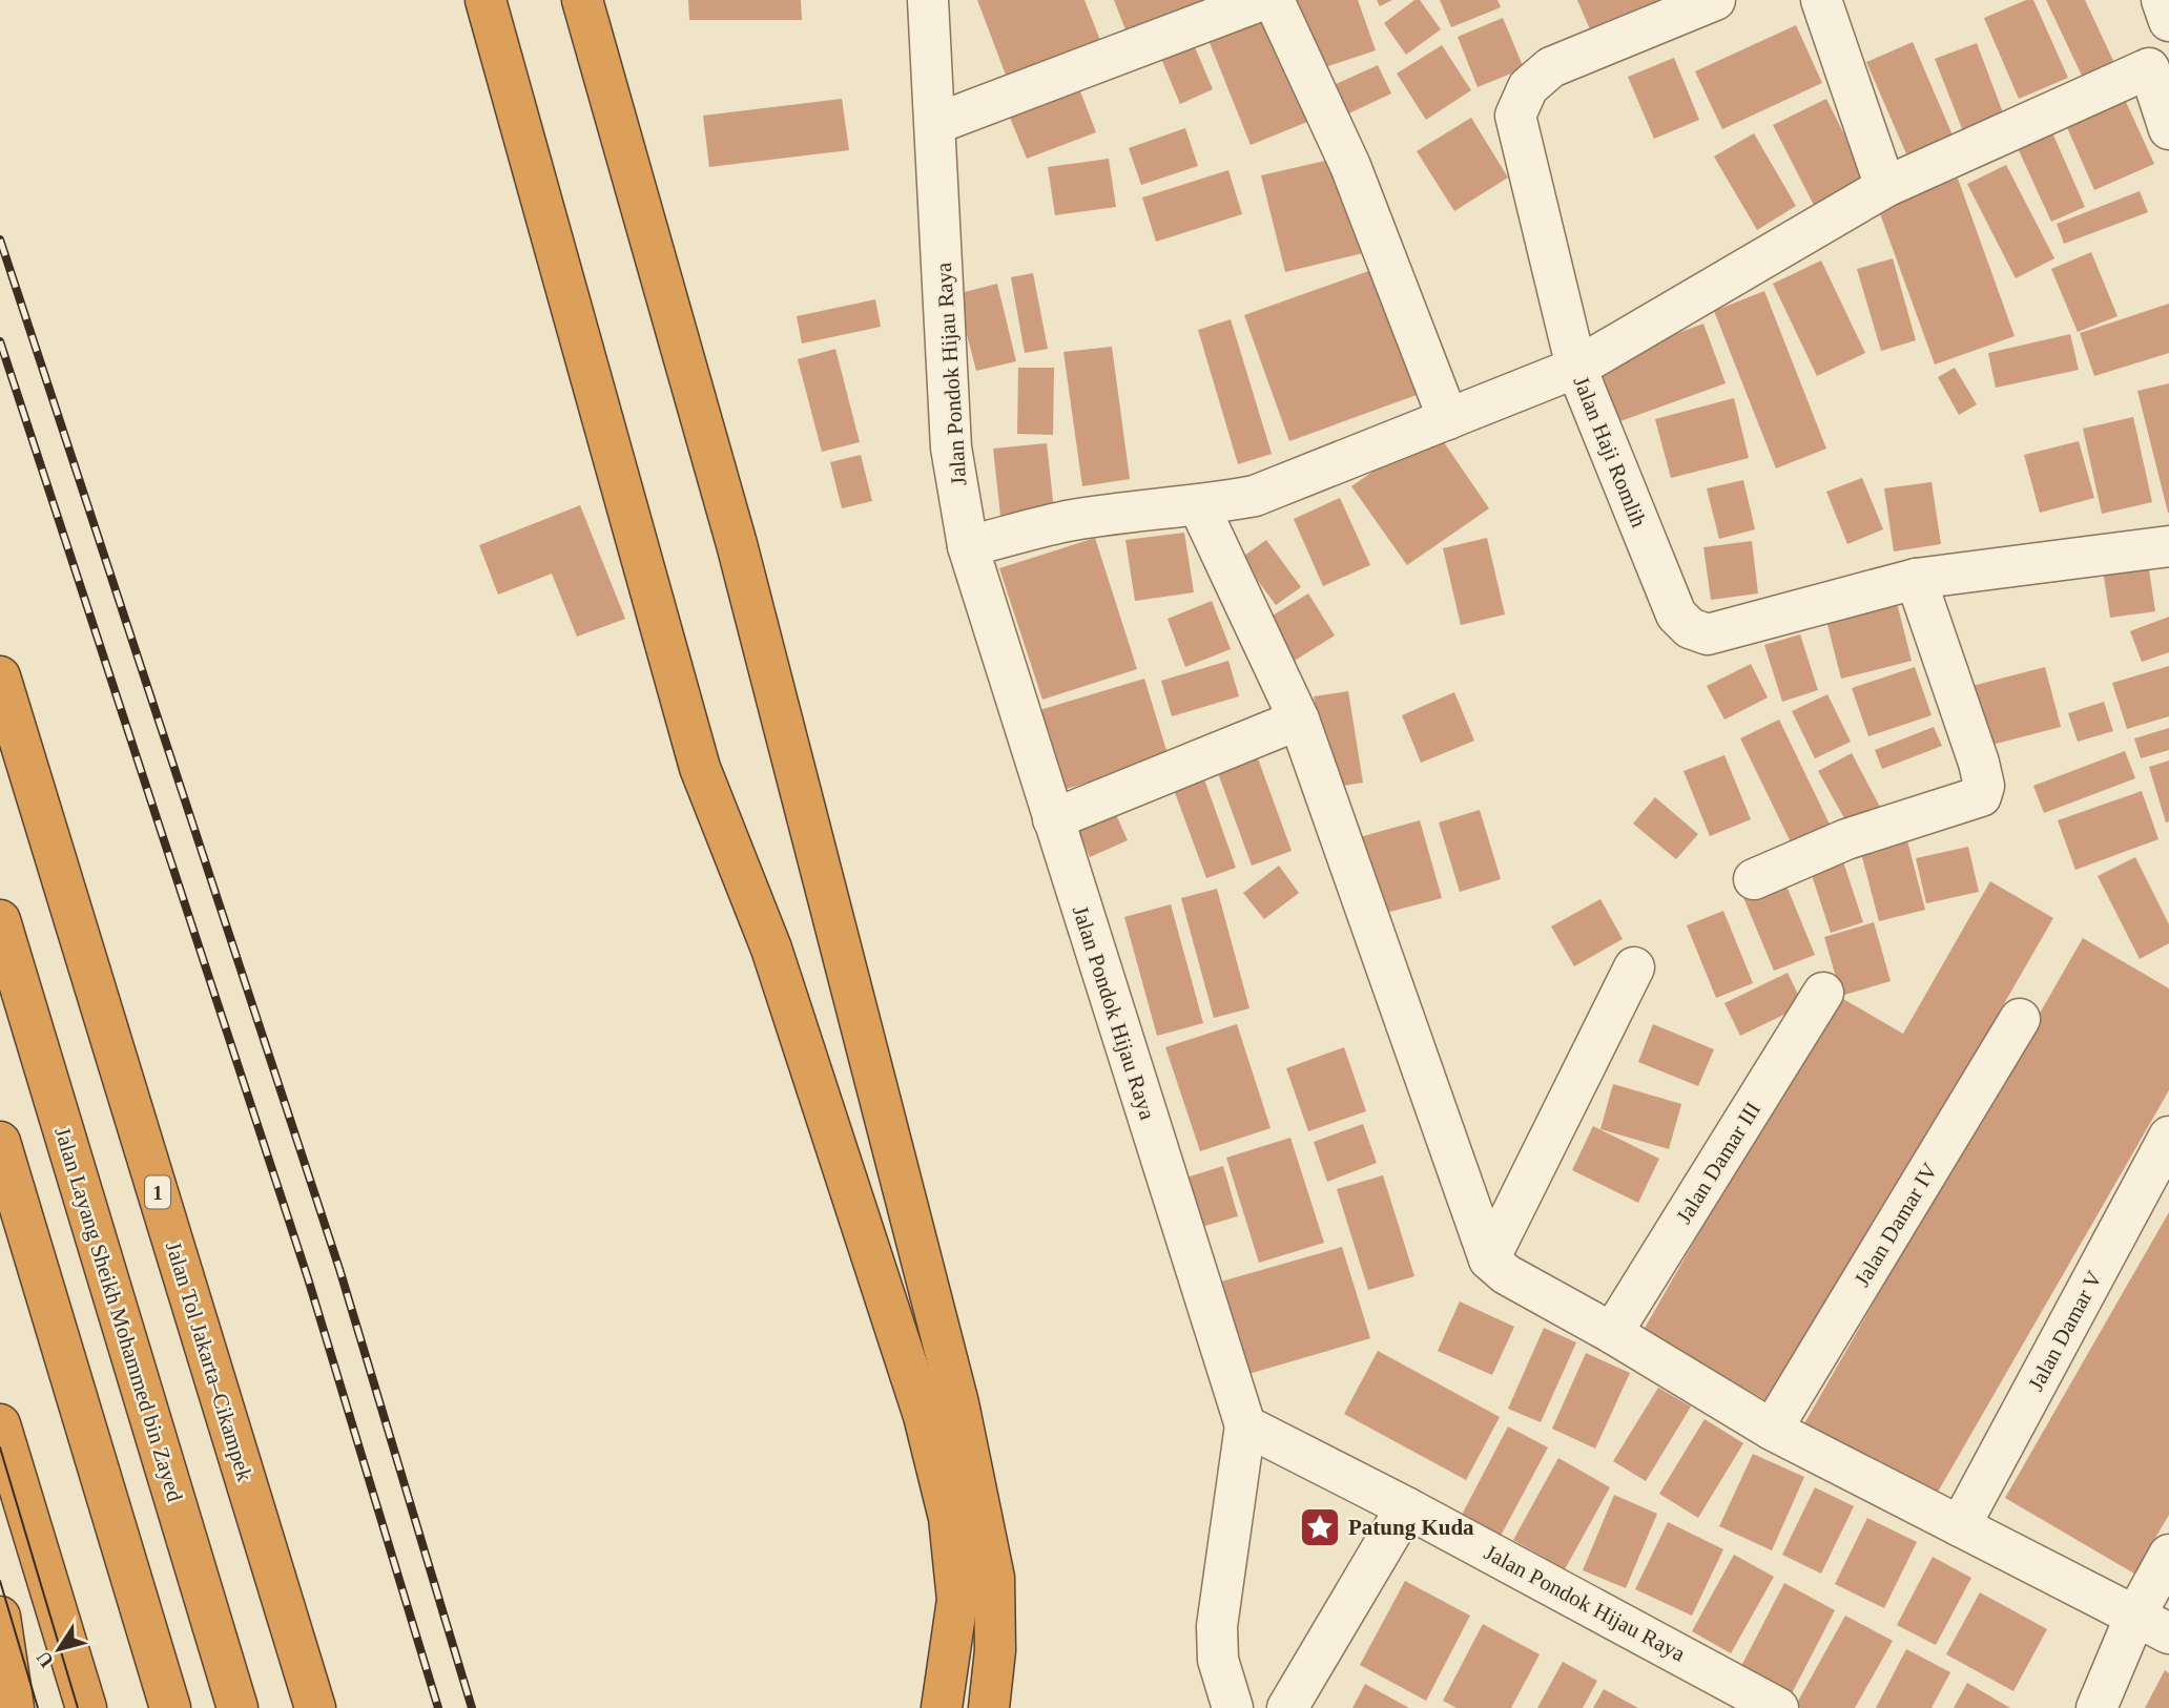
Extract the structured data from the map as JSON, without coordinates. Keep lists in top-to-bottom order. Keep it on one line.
{"streets":{"highway":["1","Jalan Layang Sheikh Mohammed bin Zayed","Jalan Tol Jakarta–Cikampek"],"street":["Jalan Pondok Hijau Raya","Jalan Haji Romlih","Jalan Damar III","Jalan Damar IV","Jalan Damar V"]},"crossings":[["Jalan Pondok Hijau Raya","Jalan Haji Romlih"]],"places":{"place":["Patung Kuda"]},"north":"bottom left"}
